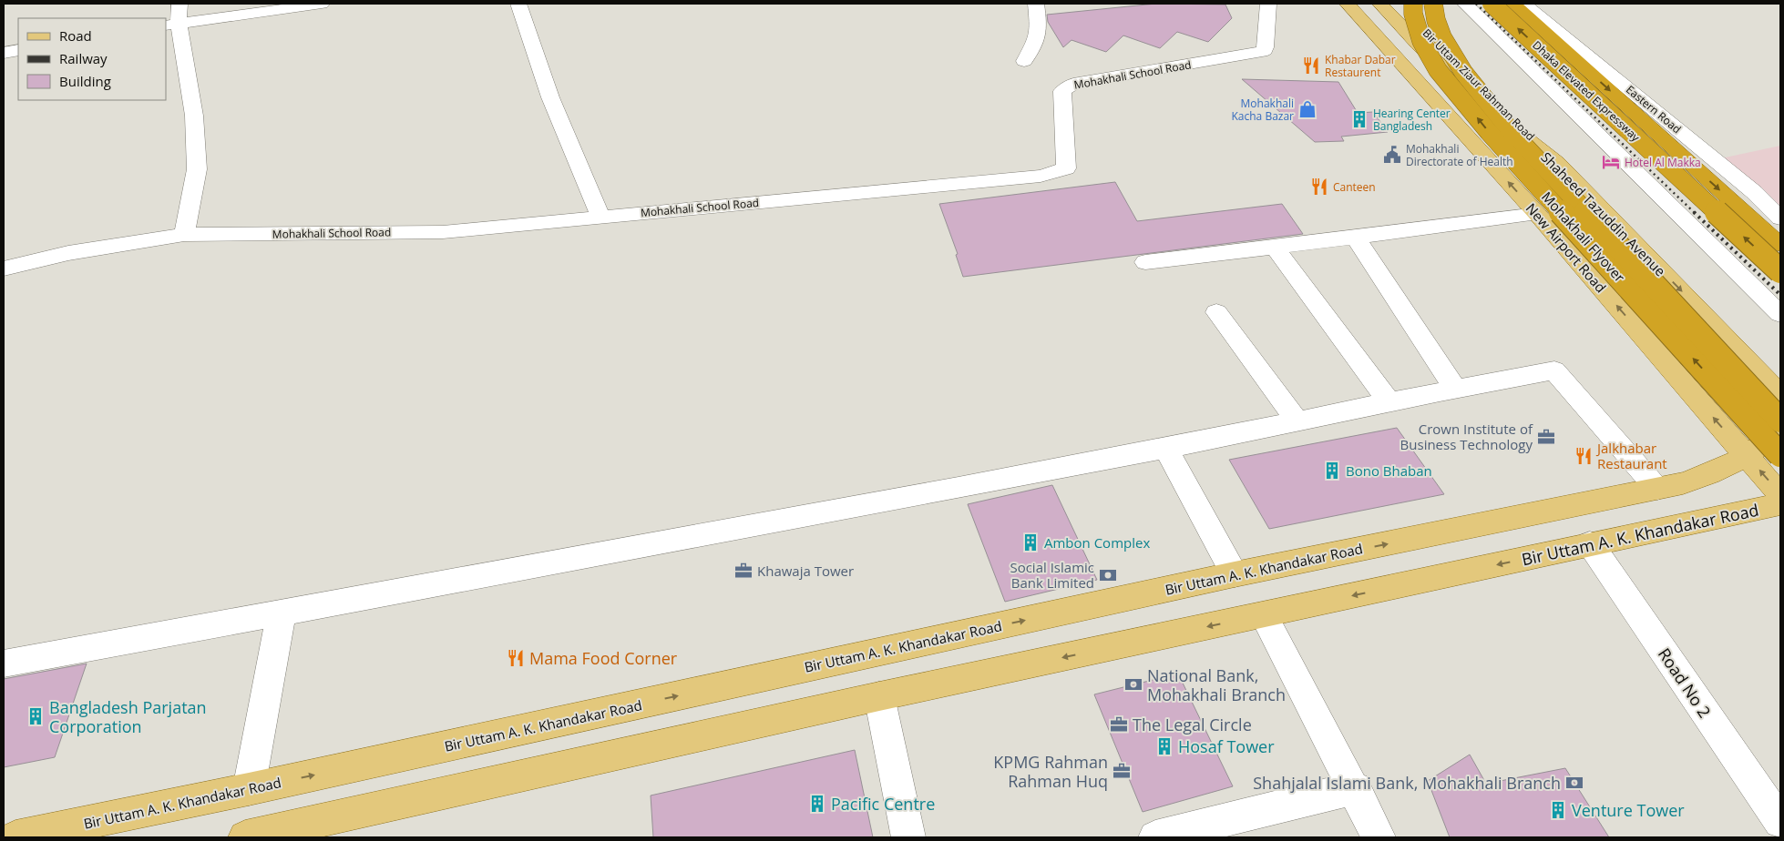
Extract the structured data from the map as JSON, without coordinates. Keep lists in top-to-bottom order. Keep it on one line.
{"streets":{"highway":["Dhaka Elevated Expressway","Mohakhali Flyover"],"main road":["Bir Uttam Ziaur Rahman Road","Shaheed Tazuddin Avenue","New Airport Road","Bir Uttam A. K. Khandakar Road"],"street":["Mohakhali School Road","Eastern Road","Road No 2"]},"crossings":[["Bir Uttam Ziaur Rahman Road","Shaheed Tazuddin Avenue"],["New Airport Road","Bir Uttam A. K. Khandakar Road"],["Bir Uttam A. K. Khandakar Road","Road No 2"]],"one_way":["Shaheed Tazuddin Avenue","New Airport Road"],"places":{"restaurant":["Khabar Dabar Restaurent","Canteen","Jalkhabar Restaurant","Mama Food Corner"],"shop":["Mohakhali Kacha Bazar"],"building":["Hearing Center Bangladesh","Bono Bhaban","Ambon Complex","Bangladesh Parjatan Corporation","Hosaf Tower","Pacific Centre","Venture Tower"],"public building":["Mohakhali Directorate of Health"],"hotel":["Hotel Al Makka"],"office":["Crown Institute of Business Technology","Khawaja Tower","The Legal Circle","KPMG Rahman Rahman Huq"],"bank":["Social Islamic Bank Limited","National Bank, Mohakhali Branch","Shahjalal Islami Bank, Mohakhali Branch"]},"legend":["Road","Railway","Building"]}
